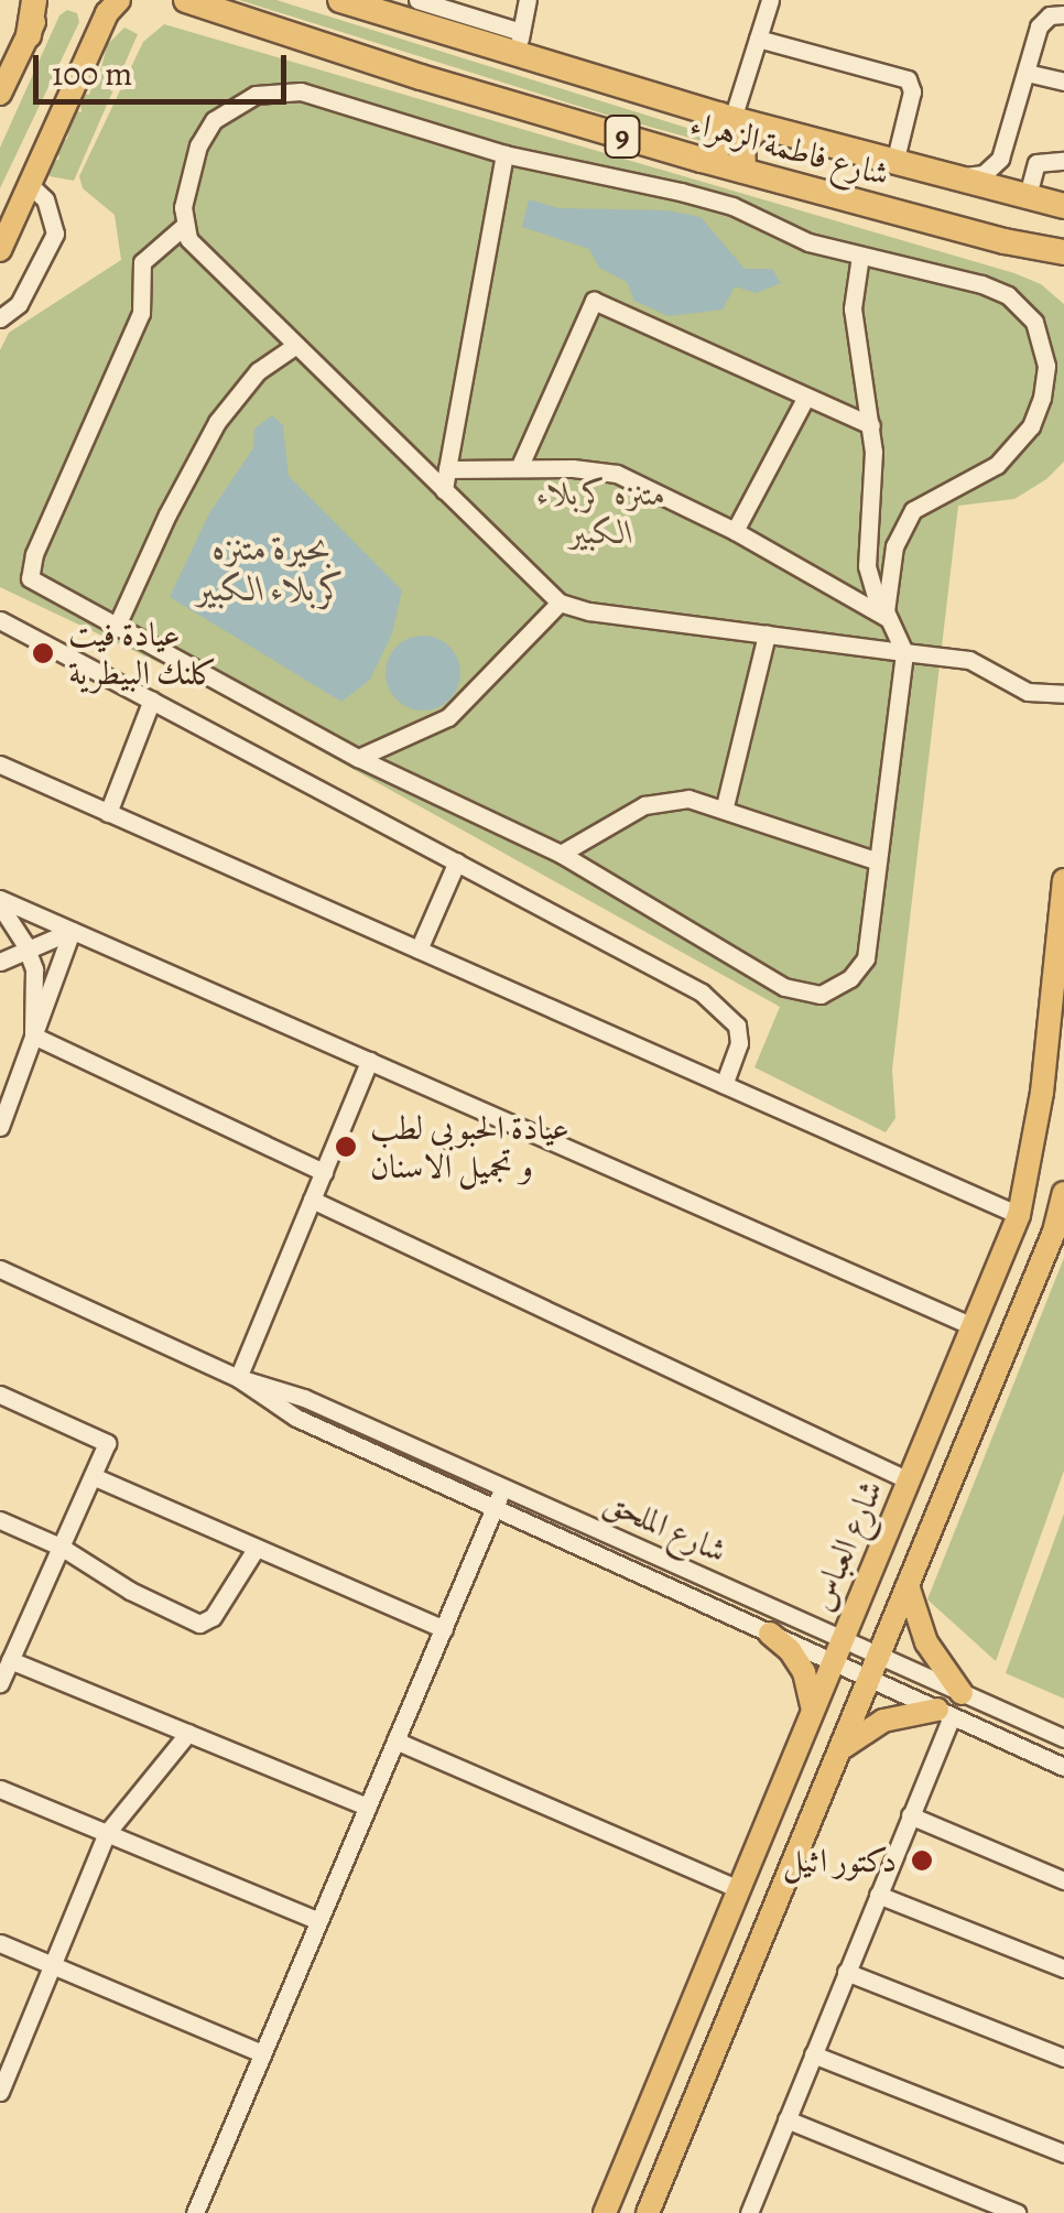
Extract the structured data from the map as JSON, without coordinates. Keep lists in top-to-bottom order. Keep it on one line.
{"streets":{"highway":["9","شارع فاطمة الزهراء"],"main road":["شارع العباس"],"street":["شارع الملحق"]},"crossings":[["شارع الملحق","شارع العباس"]],"water":["بحيرة متنزه كربلاء الكبير"],"parks":["متنزه كربلاء الكبير"],"places":["عيادة فيت كلنك البيطرية","عيادة الحبوبي لطب و تجميل الاسنان","دكتور اثيل"],"scale_bar":"100 m"}
